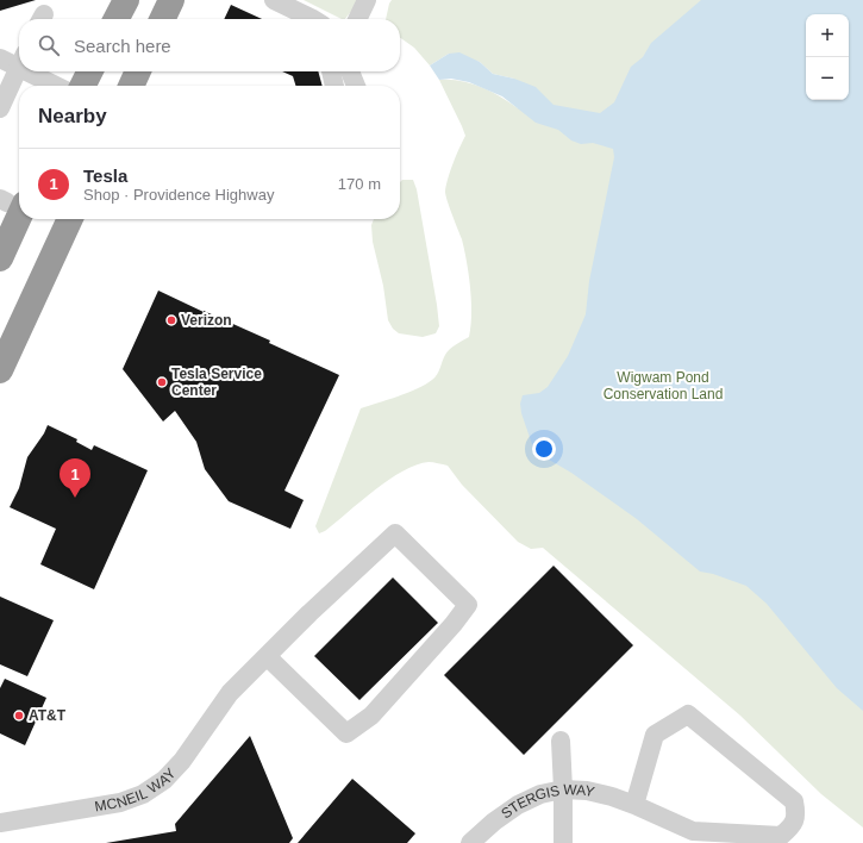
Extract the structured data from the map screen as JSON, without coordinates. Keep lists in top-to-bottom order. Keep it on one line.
{"streets":{"street":["MCNEIL WAY","STERGIS WAY"]},"parks":["Wigwam Pond Conservation Land"],"places":["Verizon","Tesla Service Center","AT&T"],"page":{"map_buttons":["+","−"],"search":"Search here","heading":"Nearby","list":[{"mark":"1","name":"Tesla","note":"Shop · Providence Highway","value":"170 m"}],"pins":"1"}}
